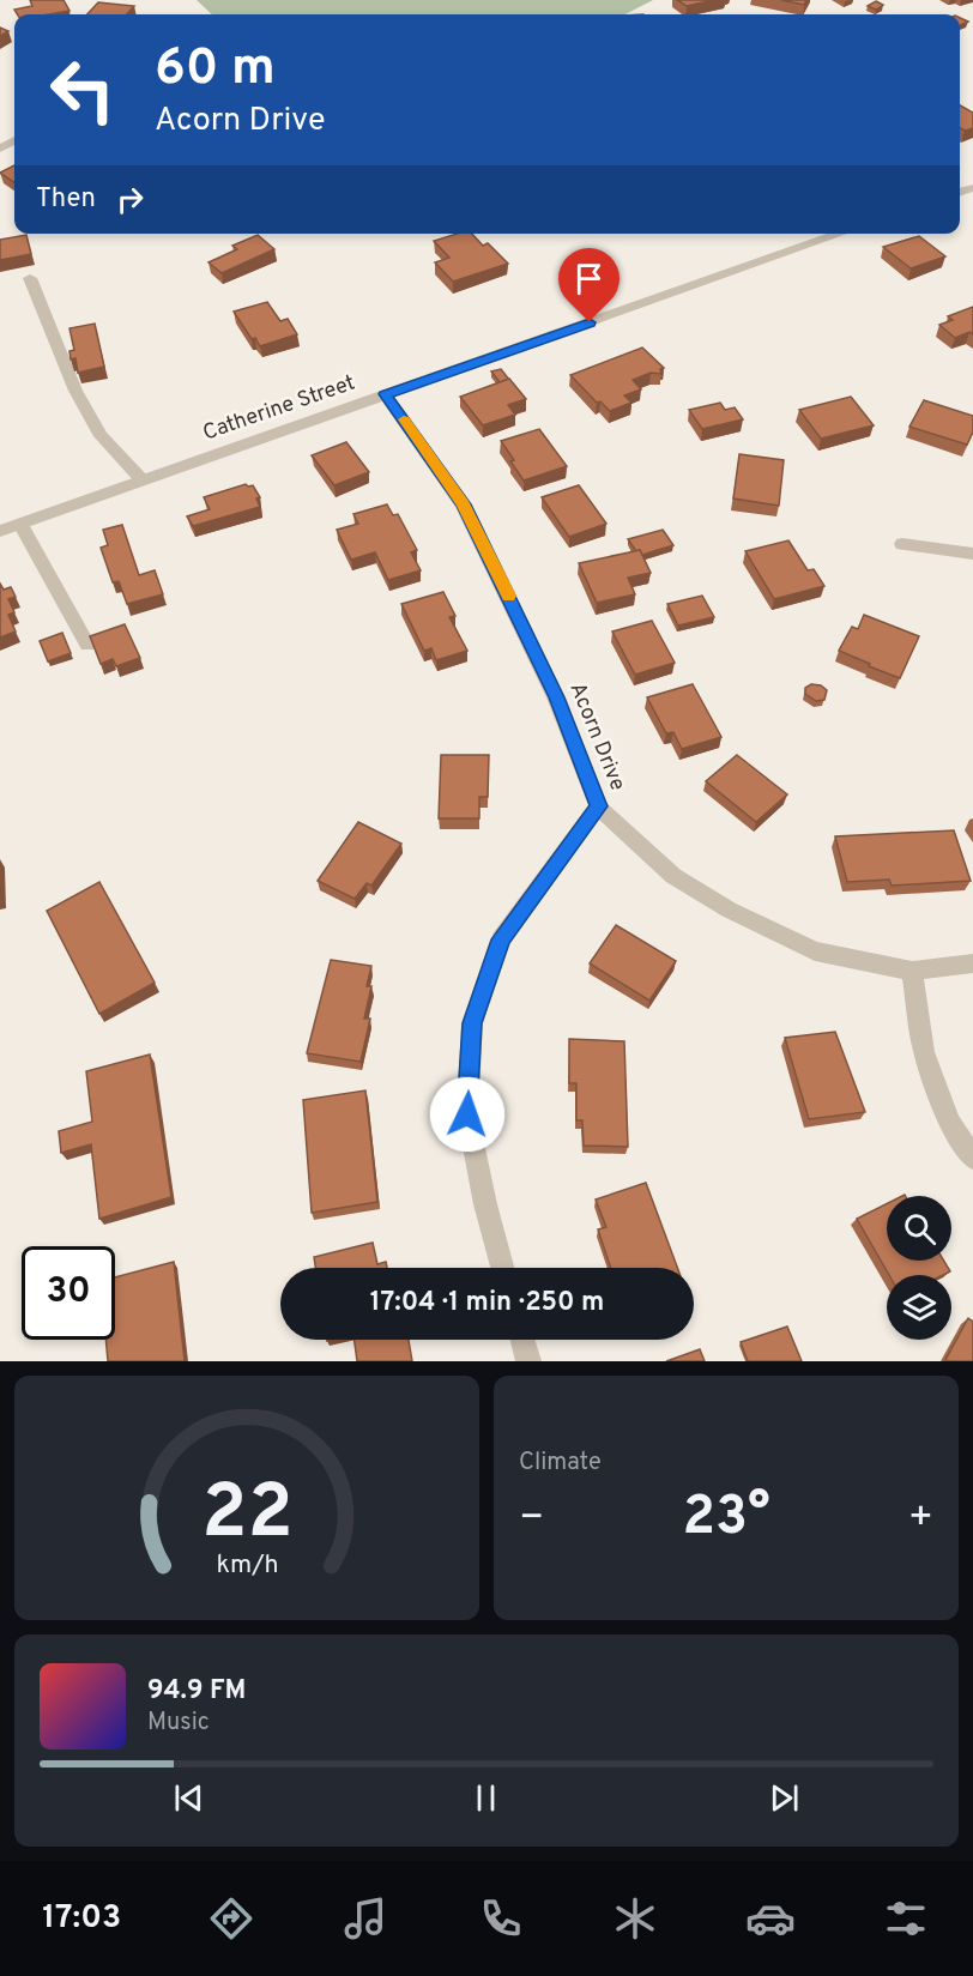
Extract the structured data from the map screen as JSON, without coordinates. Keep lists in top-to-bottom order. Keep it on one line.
{"streets":{"street":["Catherine Street","Acorn Drive"]},"crossings":[["Catherine Street","Acorn Drive"]],"page":{"turn":["60 m","Acorn Drive"],"then":"Then","limit":"30","trip":"17:04 · 1 min · 250 m","tile":"Climate","heat":["−","23°","+"],"song":["94.9 FM","Music"],"tabs":"17:03","gauge":["22","km/h"]}}
